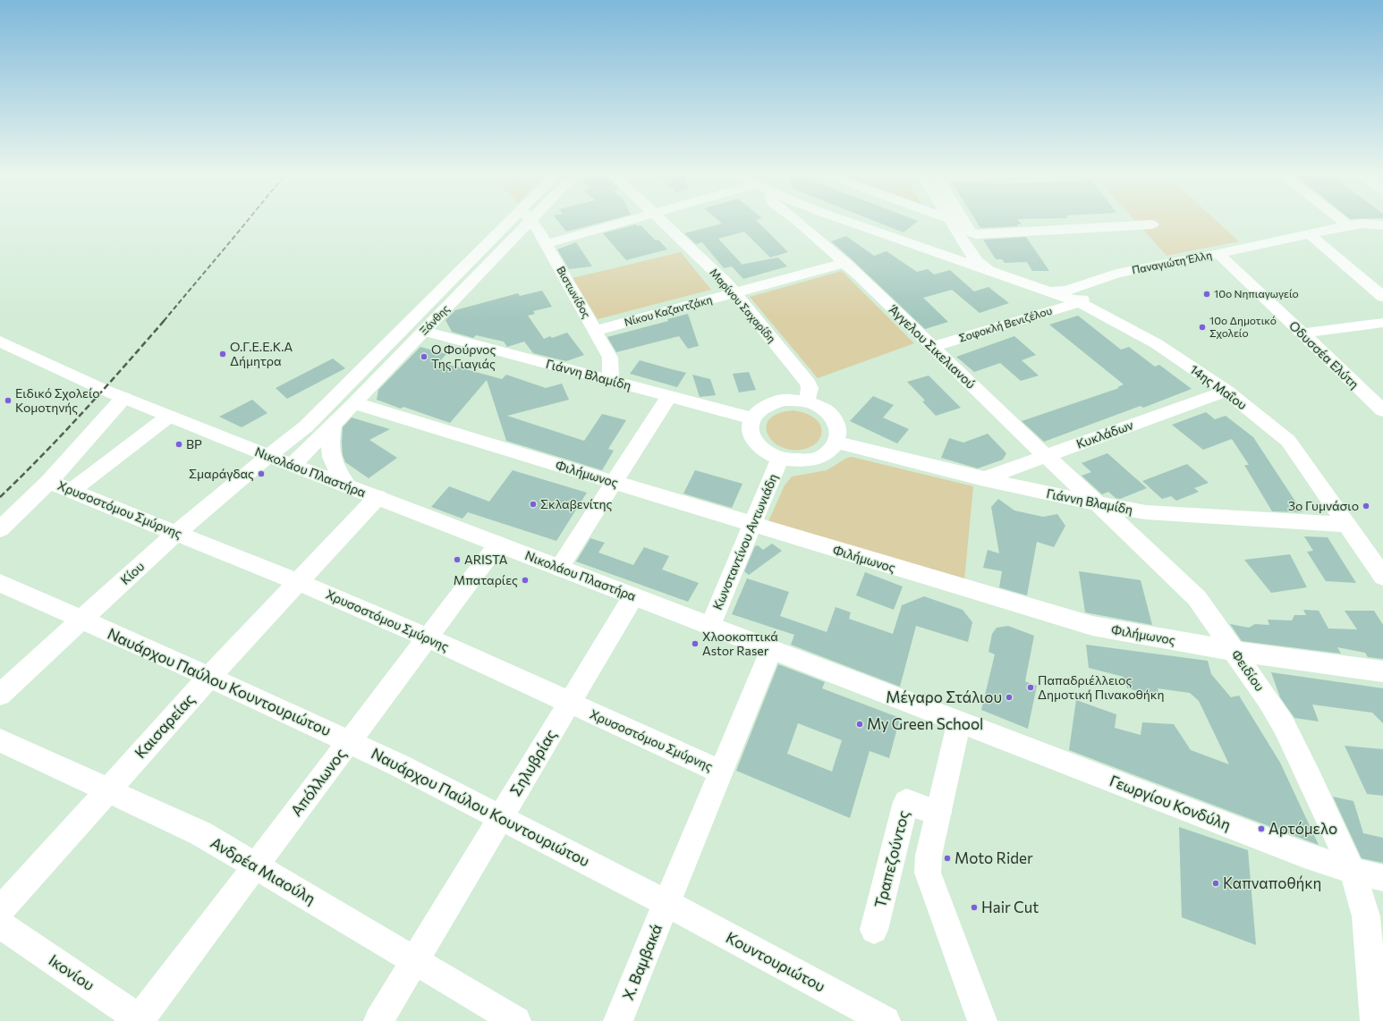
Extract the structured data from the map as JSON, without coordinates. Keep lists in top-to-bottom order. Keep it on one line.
{"streets":{"street":["Παναγιώτη Έλλη","Βιστωνίδος","Μαρίνου Σαχαρίδη","Νίκου Καζαντζάκη","Ξάνθης","Σοφοκλή Βενιζέλου","Άγγελου Σικελιανού","Οδυσσέα Ελύτη","Γιάννη Βλαμίδη","14ης Μαΐου","Κυκλάδων","Νικολάου Πλαστήρα","Φιλήμωνος","Χρυσοστόμου Σμύρνης","Κωνσταντίνου Αντωνιάδη","Κίου","Φειδίου","Ναυάρχου Παύλου Κουντουριώτου","Καισαρείας","Σηλυβρίας","Απόλλωνος","Γεωργίου Κονδύλη","Τραπεζούντος","Ανδρέα Μιαούλη","Χ. Βαμβακά","Κουντουριώτου","Ικονίου"]},"crossings":[["Παναγιώτη Έλλη","Οδυσσέα Ελύτη"],["Παναγιώτη Έλλη","14ης Μαΐου"],["Βιστωνίδος","Νίκου Καζαντζάκη"],["Βιστωνίδος","Γιάννη Βλαμίδη"],["Μαρίνου Σαχαρίδη","Νίκου Καζαντζάκη"],["Μαρίνου Σαχαρίδη","Γιάννη Βλαμίδη"],["Μαρίνου Σαχαρίδη","Κωνσταντίνου Αντωνιάδη"],["Νίκου Καζαντζάκη","Άγγελου Σικελιανού"],["Ξάνθης","Γιάννη Βλαμίδη"],["Ξάνθης","Νικολάου Πλαστήρα"],["Ξάνθης","Φιλήμωνος"],["Ξάνθης","Κίου"],["Σοφοκλή Βενιζέλου","Άγγελου Σικελιανού"],["Σοφοκλή Βενιζέλου","14ης Μαΐου"],["Άγγελου Σικελιανού","Γιάννη Βλαμίδη"],["Άγγελου Σικελιανού","Κυκλάδων"],["Άγγελου Σικελιανού","Φειδίου"],["Γιάννη Βλαμίδη","14ης Μαΐου"],["Γιάννη Βλαμίδη","Κυκλάδων"],["Γιάννη Βλαμίδη","Κωνσταντίνου Αντωνιάδη"],["Γιάννη Βλαμίδη","Φειδίου"],["14ης Μαΐου","Κυκλάδων"],["Νικολάου Πλαστήρα","Κωνσταντίνου Αντωνιάδη"],["Νικολάου Πλαστήρα","Κίου"],["Νικολάου Πλαστήρα","Καισαρείας"],["Νικολάου Πλαστήρα","Σηλυβρίας"],["Νικολάου Πλαστήρα","Απόλλωνος"],["Νικολάου Πλαστήρα","Γεωργίου Κονδύλη"],["Νικολάου Πλαστήρα","Χ. Βαμβακά"],["Φιλήμωνος","Κωνσταντίνου Αντωνιάδη"],["Φιλήμωνος","Φειδίου"],["Χρυσοστόμου Σμύρνης","Κίου"],["Χρυσοστόμου Σμύρνης","Καισαρείας"],["Χρυσοστόμου Σμύρνης","Σηλυβρίας"],["Χρυσοστόμου Σμύρνης","Απόλλωνος"],["Χρυσοστόμου Σμύρνης","Χ. Βαμβακά"],["Κίου","Ναυάρχου Παύλου Κουντουριώτου"],["Φειδίου","Γεωργίου Κονδύλη"],["Ναυάρχου Παύλου Κουντουριώτου","Καισαρείας"],["Ναυάρχου Παύλου Κουντουριώτου","Σηλυβρίας"],["Ναυάρχου Παύλου Κουντουριώτου","Απόλλωνος"],["Ναυάρχου Παύλου Κουντουριώτου","Χ. Βαμβακά"],["Ναυάρχου Παύλου Κουντουριώτου","Κουντουριώτου"],["Καισαρείας","Ανδρέα Μιαούλη"],["Σηλυβρίας","Ανδρέα Μιαούλη"],["Απόλλωνος","Ανδρέα Μιαούλη"],["Απόλλωνος","Ικονίου"],["Χ. Βαμβακά","Κουντουριώτου"]],"places":["10ο Νηπιαγωγείο","10ο Δημοτικό Σχολείο","Ο.Γ.Ε.Ε.Κ.Α Δήμητρα","Ο Φούρνος Της Γιαγιάς","Ειδικό Σχολείο Κομοτηνής","BP","Σμαράγδας","Σκλαβενίτης","3ο Γυμνάσιο","ARISTA","Μπαταρίες","Χλοοκοπτικά Astor Raser","Παπαδριέλλειος Δημοτική Πινακοθήκη","Μέγαρο Στάλιου","My Green School","Αρτόμελο","Moto Rider","Καπναποθήκη","Hair Cut"]}
